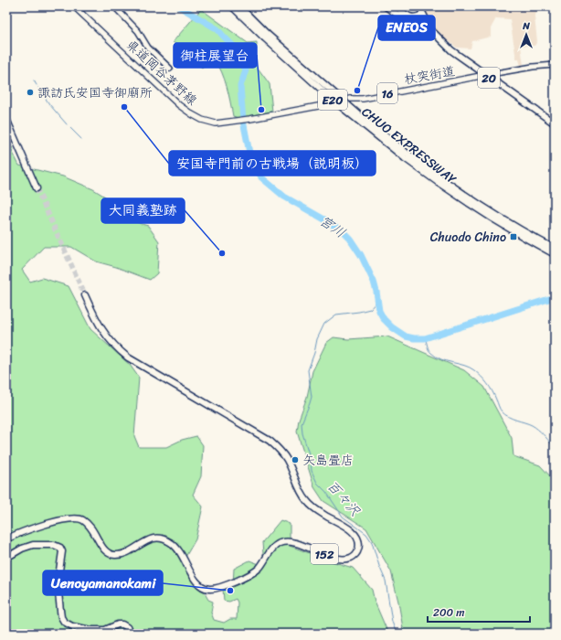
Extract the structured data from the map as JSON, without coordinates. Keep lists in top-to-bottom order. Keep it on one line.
{"streets":{"highway":["20","E20","CHUO EXPRESSWAY","152"],"main road":["県道岡谷茅野線","杖突街道","16"]},"crossings":[["県道岡谷茅野線","杖突街道"],["杖突街道","20"]],"water":["宮川","百々沢"],"places":{"other":["ENEOS","諏訪氏安国寺御廟所","安国寺門前の古戦場（説明板）","御柱展望台","大同義塾跡","矢島畳店","Uenoyamanokami"],"transit":["Chuodo Chino"]},"scale_bar":"200 m","north":"top"}
